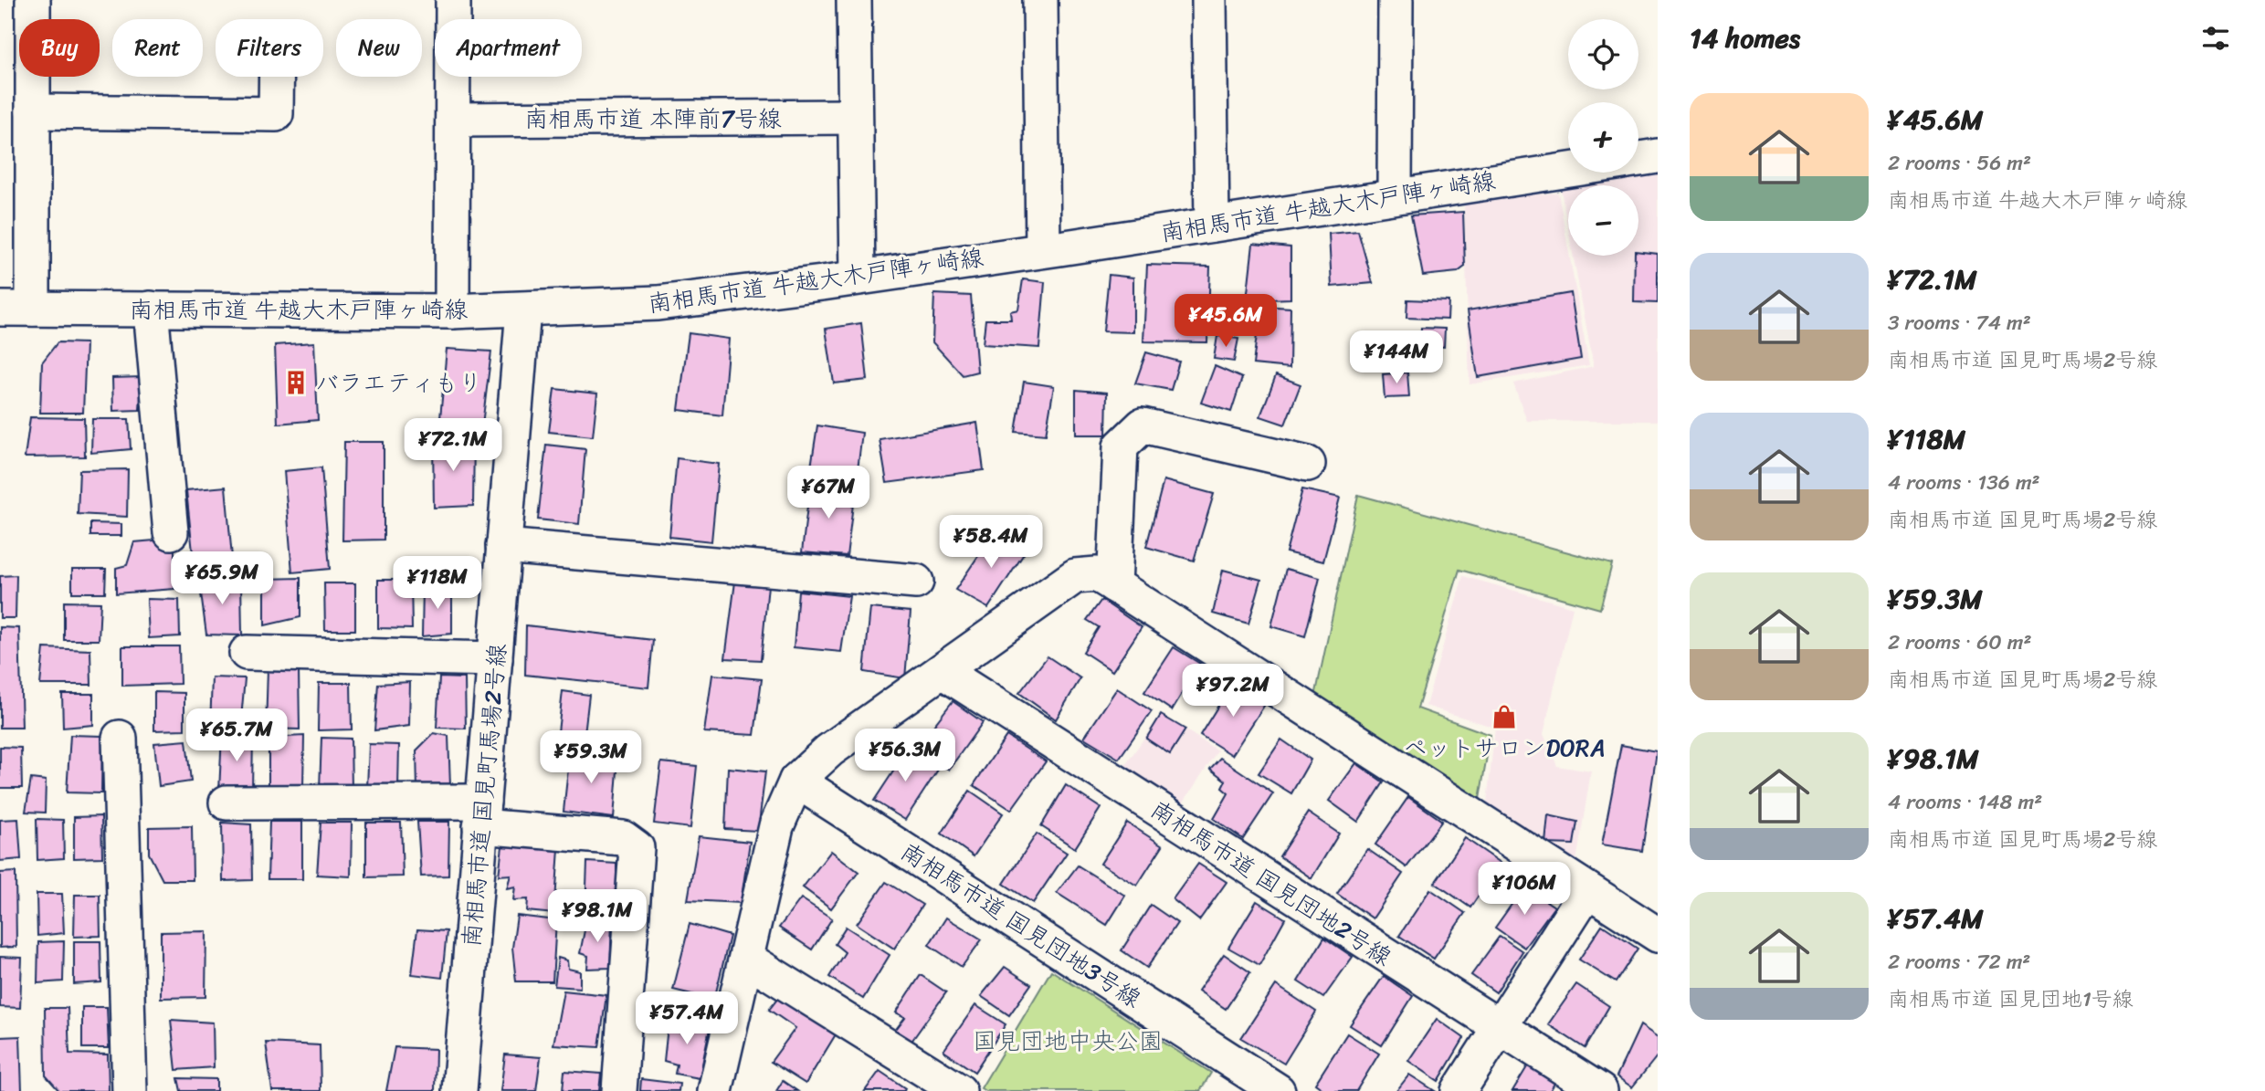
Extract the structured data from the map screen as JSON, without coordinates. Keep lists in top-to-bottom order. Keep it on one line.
{"streets":{"street":["南相馬市道 本陣前7号線","南相馬市道 牛越大木戸陣ヶ崎線","南相馬市道 国見町馬場2号線","南相馬市道 国見団地2号線","南相馬市道 国見団地3号線"]},"crossings":[["南相馬市道 牛越大木戸陣ヶ崎線","南相馬市道 国見町馬場2号線"]],"parks":["国見団地中央公園"],"places":{"building":["バラエティもり"],"shop":["ペットサロンDORA"]},"page":{"heading":"14 homes","map_buttons":["+","−"],"chip":["Buy","Rent","Filters","New","Apartment"],"list":[{"name":"¥45.6M","note":"2 rooms · 56 m² · 南相馬市道 牛越大木戸陣ヶ崎線"},{"name":"¥72.1M","note":"3 rooms · 74 m² · 南相馬市道 国見町馬場2号線"},{"name":"¥118M","note":"4 rooms · 136 m² · 南相馬市道 国見町馬場2号線"},{"name":"¥59.3M","note":"2 rooms · 60 m² · 南相馬市道 国見町馬場2号線"},{"name":"¥98.1M","note":"4 rooms · 148 m² · 南相馬市道 国見町馬場2号線"},{"name":"¥57.4M","note":"2 rooms · 72 m² · 南相馬市道 国見団地1号線"}],"price":["¥45.6M","¥144M","¥72.1M","¥67M","¥58.4M","¥65.9M","¥118M","¥97.2M","¥65.7M","¥56.3M","¥59.3M","¥106M","¥98.1M","¥57.4M"]}}
